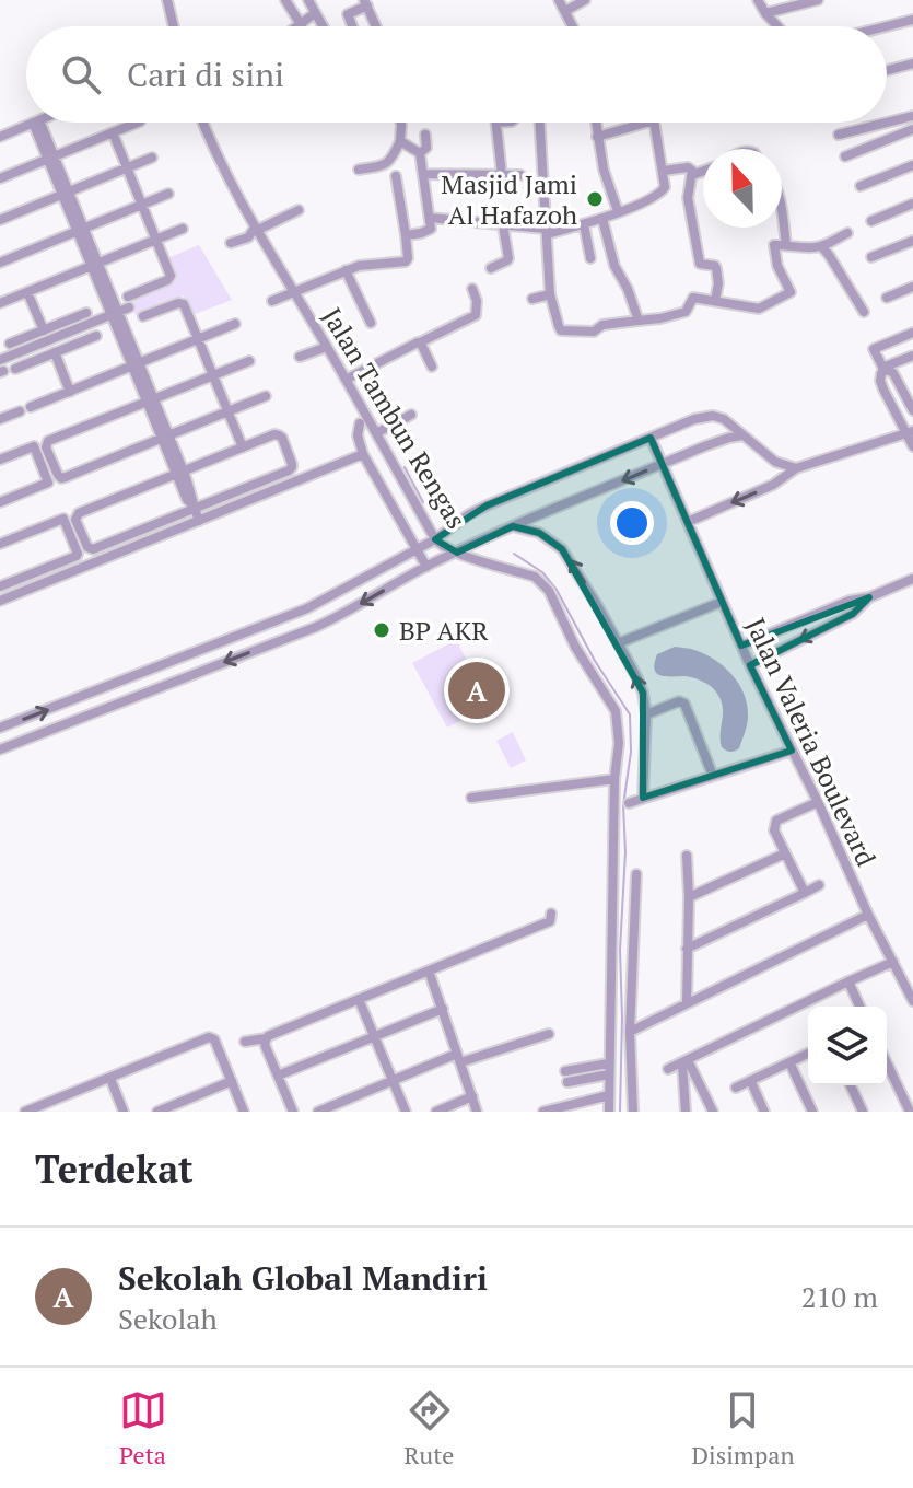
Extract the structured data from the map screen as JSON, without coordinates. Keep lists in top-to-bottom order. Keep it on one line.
{"streets":{"street":["Jalan Tambun Rengas","Jalan Valeria Boulevard"]},"places":["Masjid Jami Al Hafazoh","BP AKR"],"north":"top","page":{"search":"Cari di sini","pins":"A","heading":"Terdekat","list":[{"mark":"A","name":"Sekolah Global Mandiri","note":"Sekolah","value":"210 m"}],"nav":["Peta","Rute","Disimpan"]}}
